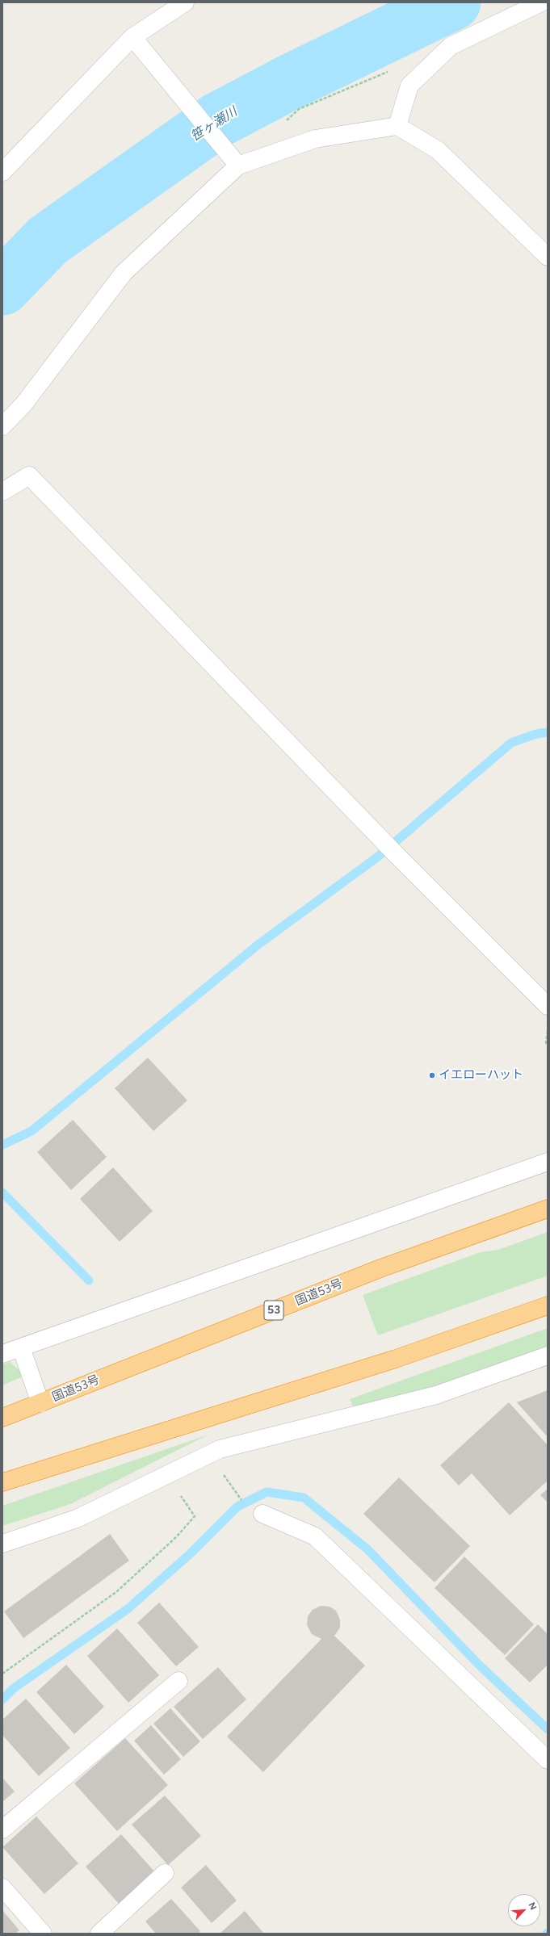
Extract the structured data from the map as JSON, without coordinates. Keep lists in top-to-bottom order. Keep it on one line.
{"streets":{"highway":["国道53号","53"]},"water":["笹ヶ瀬川"],"places":["イエローハット"],"north":"top right"}
